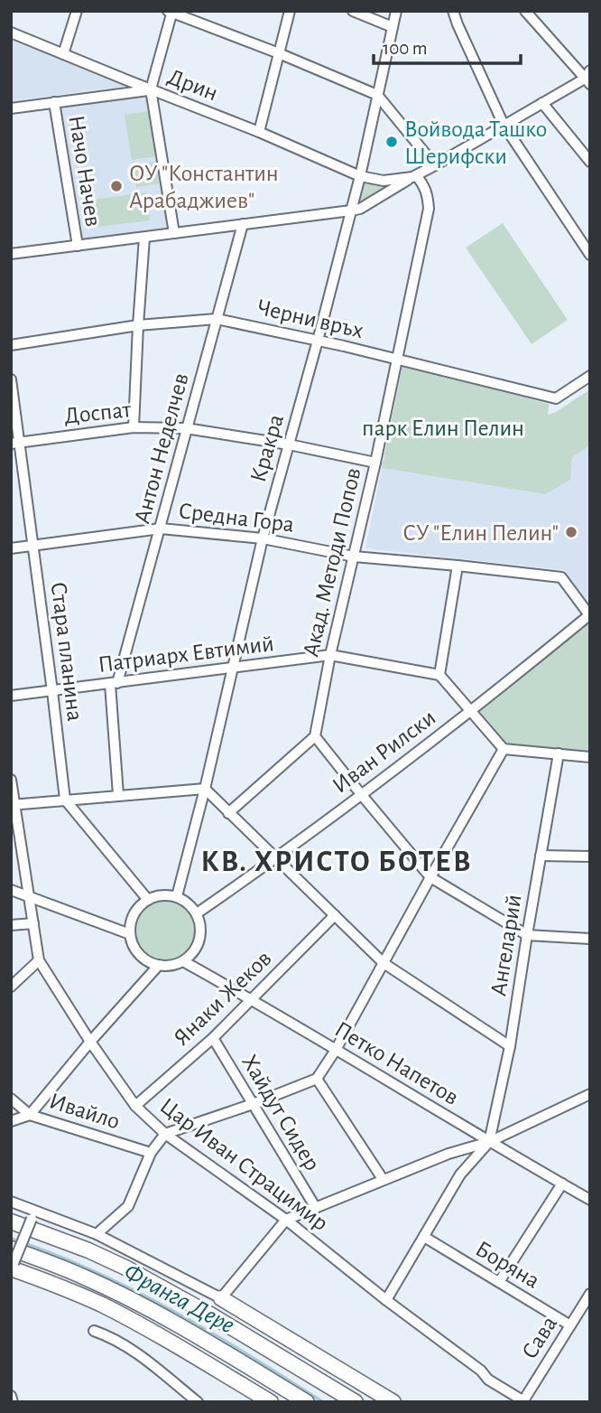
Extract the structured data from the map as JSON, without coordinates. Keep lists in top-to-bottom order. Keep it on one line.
{"streets":{"street":["Дрин","Начо Начев","Черни връх","Доспат","Антон Неделчев","Кракра","Средна Гора","Акад. Методи Попов","Стара планина","Патриарх Евтимий","Иван Рилски","Ангеларий","Янаки Жеков","Петко Напетов","Ивайло","Хайдут Сидер","Цар Иван Страцимир","Боряна","Сава"]},"crossings":[["Дрин","Кракра"],["Дрин","Акад. Методи Попов"],["Черни връх","Антон Неделчев"],["Черни връх","Кракра"],["Черни връх","Акад. Методи Попов"],["Доспат","Антон Неделчев"],["Доспат","Кракра"],["Доспат","Акад. Методи Попов"],["Доспат","Стара планина"],["Антон Неделчев","Средна Гора"],["Антон Неделчев","Патриарх Евтимий"],["Кракра","Средна Гора"],["Кракра","Патриарх Евтимий"],["Кракра","Иван Рилски"],["Кракра","Петко Напетов"],["Средна Гора","Акад. Методи Попов"],["Средна Гора","Стара планина"],["Средна Гора","Иван Рилски"],["Акад. Методи Попов","Патриарх Евтимий"],["Стара планина","Патриарх Евтимий"],["Иван Рилски","Петко Напетов"],["Ангеларий","Петко Напетов"],["Янаки Жеков","Петко Напетов"],["Янаки Жеков","Хайдут Сидер"],["Янаки Жеков","Цар Иван Страцимир"],["Цар Иван Страцимир","Сава"],["Боряна","Сава"]],"districts":["КВ. ХРИСТО БОТЕВ"],"water":["Франга Дере"],"parks":["парк Елин Пелин"],"places":["Войвода Ташко Шерифски","ОУ \"Константин Арабаджиев\"","СУ \"Елин Пелин\""],"scale_bar":"100 m"}
